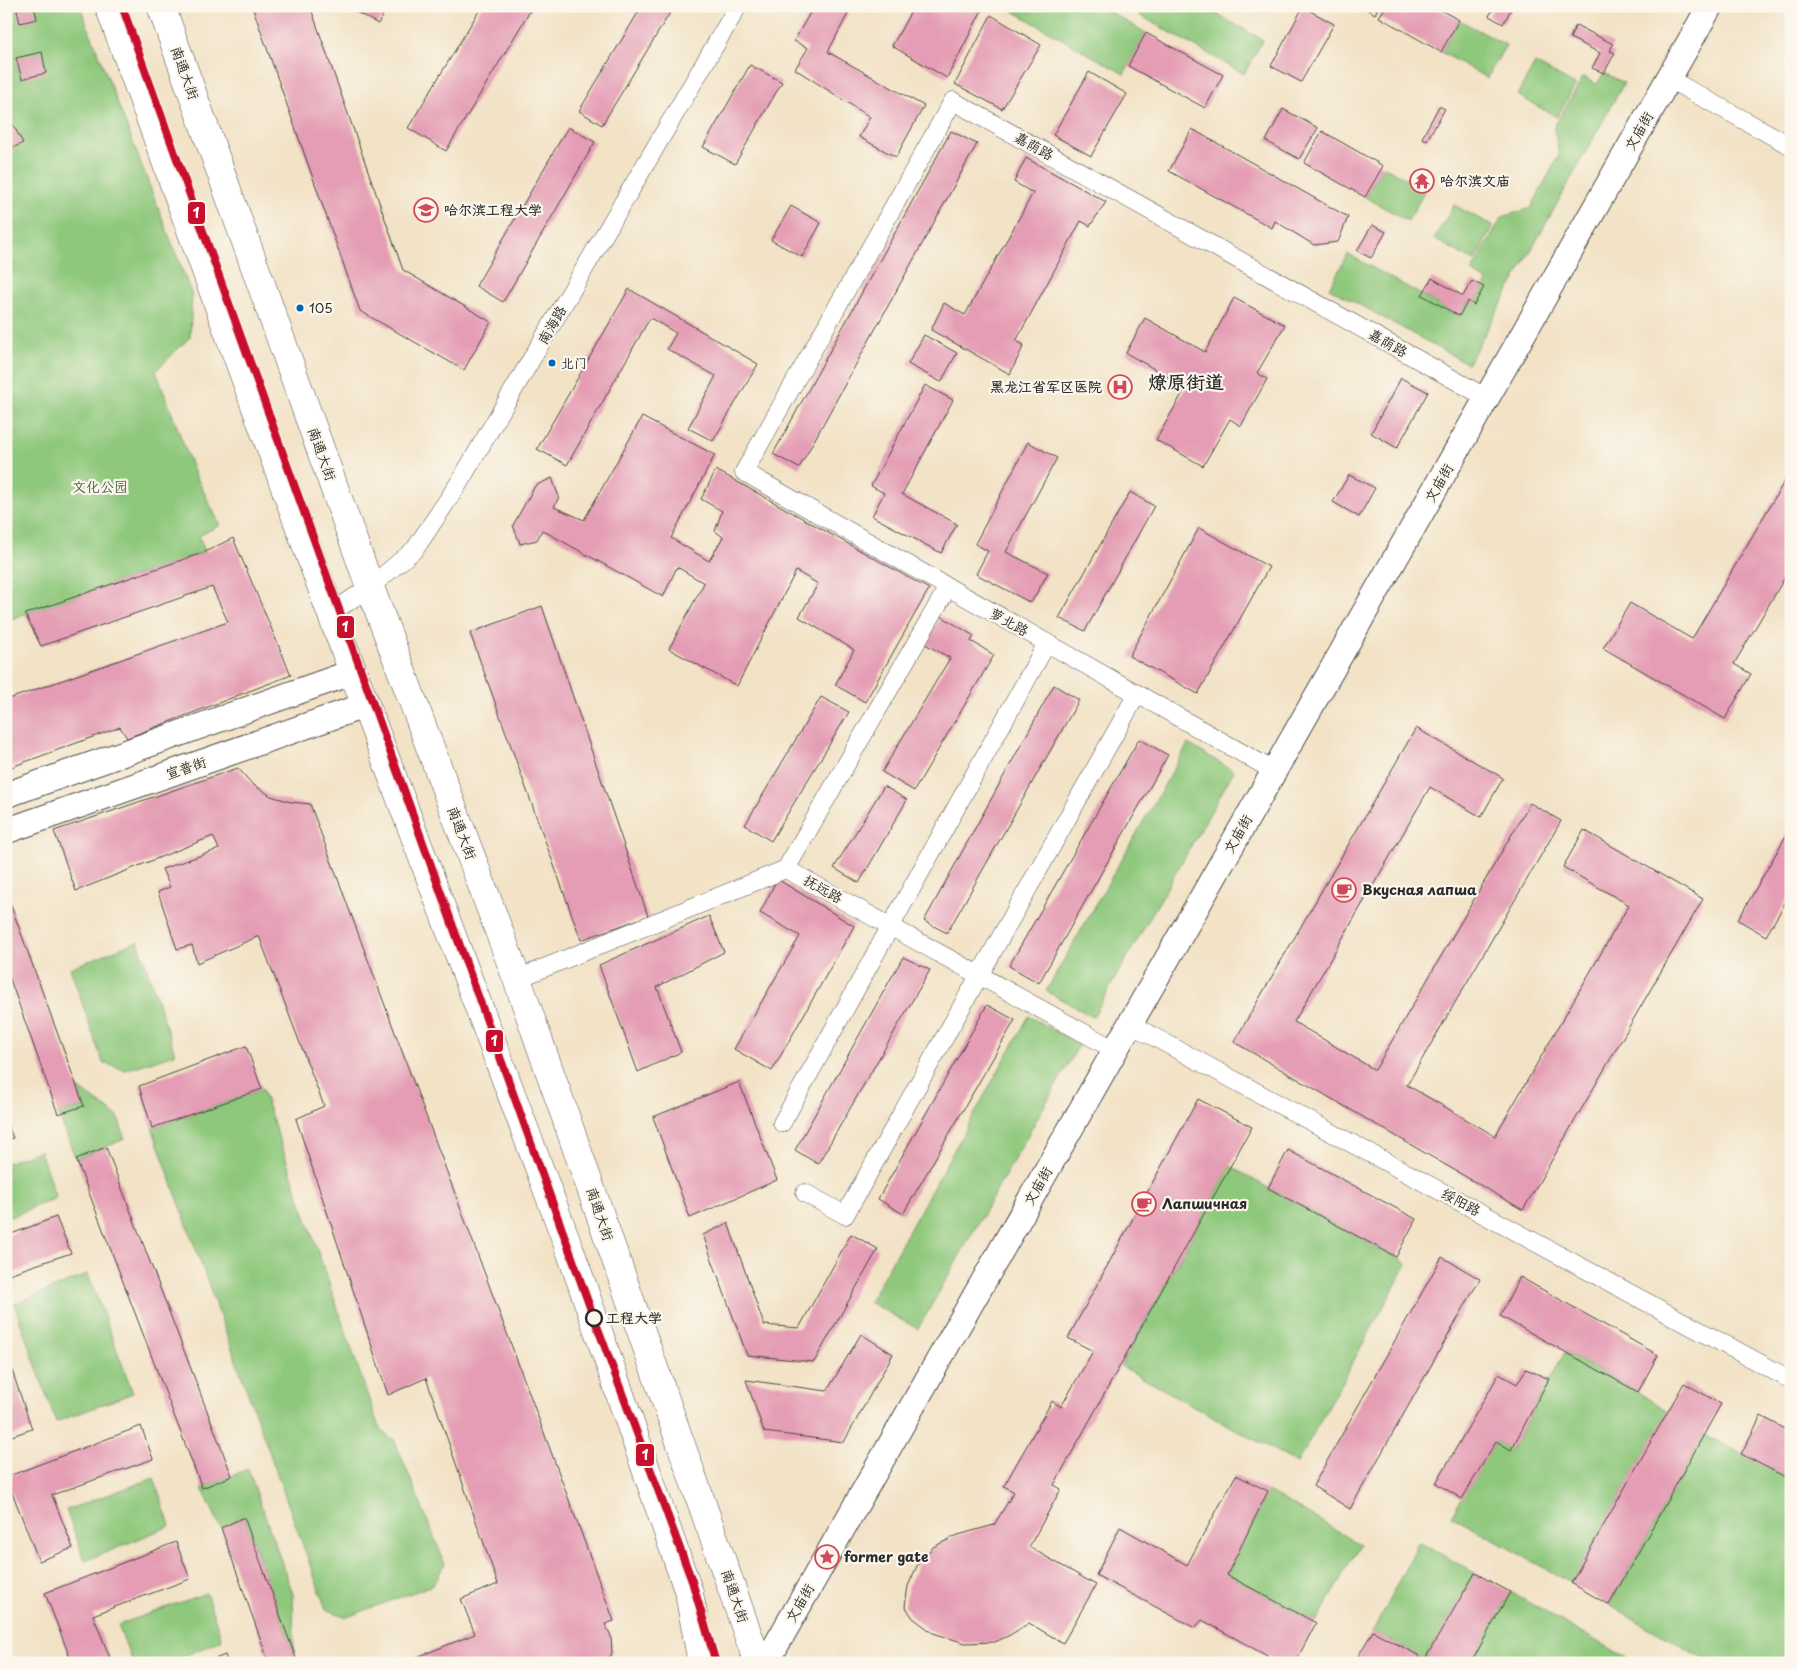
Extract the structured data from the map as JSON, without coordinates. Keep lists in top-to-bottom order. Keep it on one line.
{"streets":{"highway":["南通大街"],"main road":["文庙街","宣普街"],"street":["嘉荫路","南海路","萝北路","抚远路","绥阳路"]},"crossings":[["南通大街","南海路"],["文庙街","嘉荫路"],["文庙街","萝北路"],["文庙街","抚远路"],["文庙街","绥阳路"],["嘉荫路","萝北路"]],"districts":["燎原街道"],"parks":["文化公园"],"places":{"temple":["哈尔滨文庙"],"school or university":["哈尔滨工程大学"],"other":["105","北门","工程大学"],"hospital":["黑龙江省军区医院"],"cafe":["Вкусная лапша","Лапшичная"],"place":["former gate"]},"lines":["transit line 1"]}
